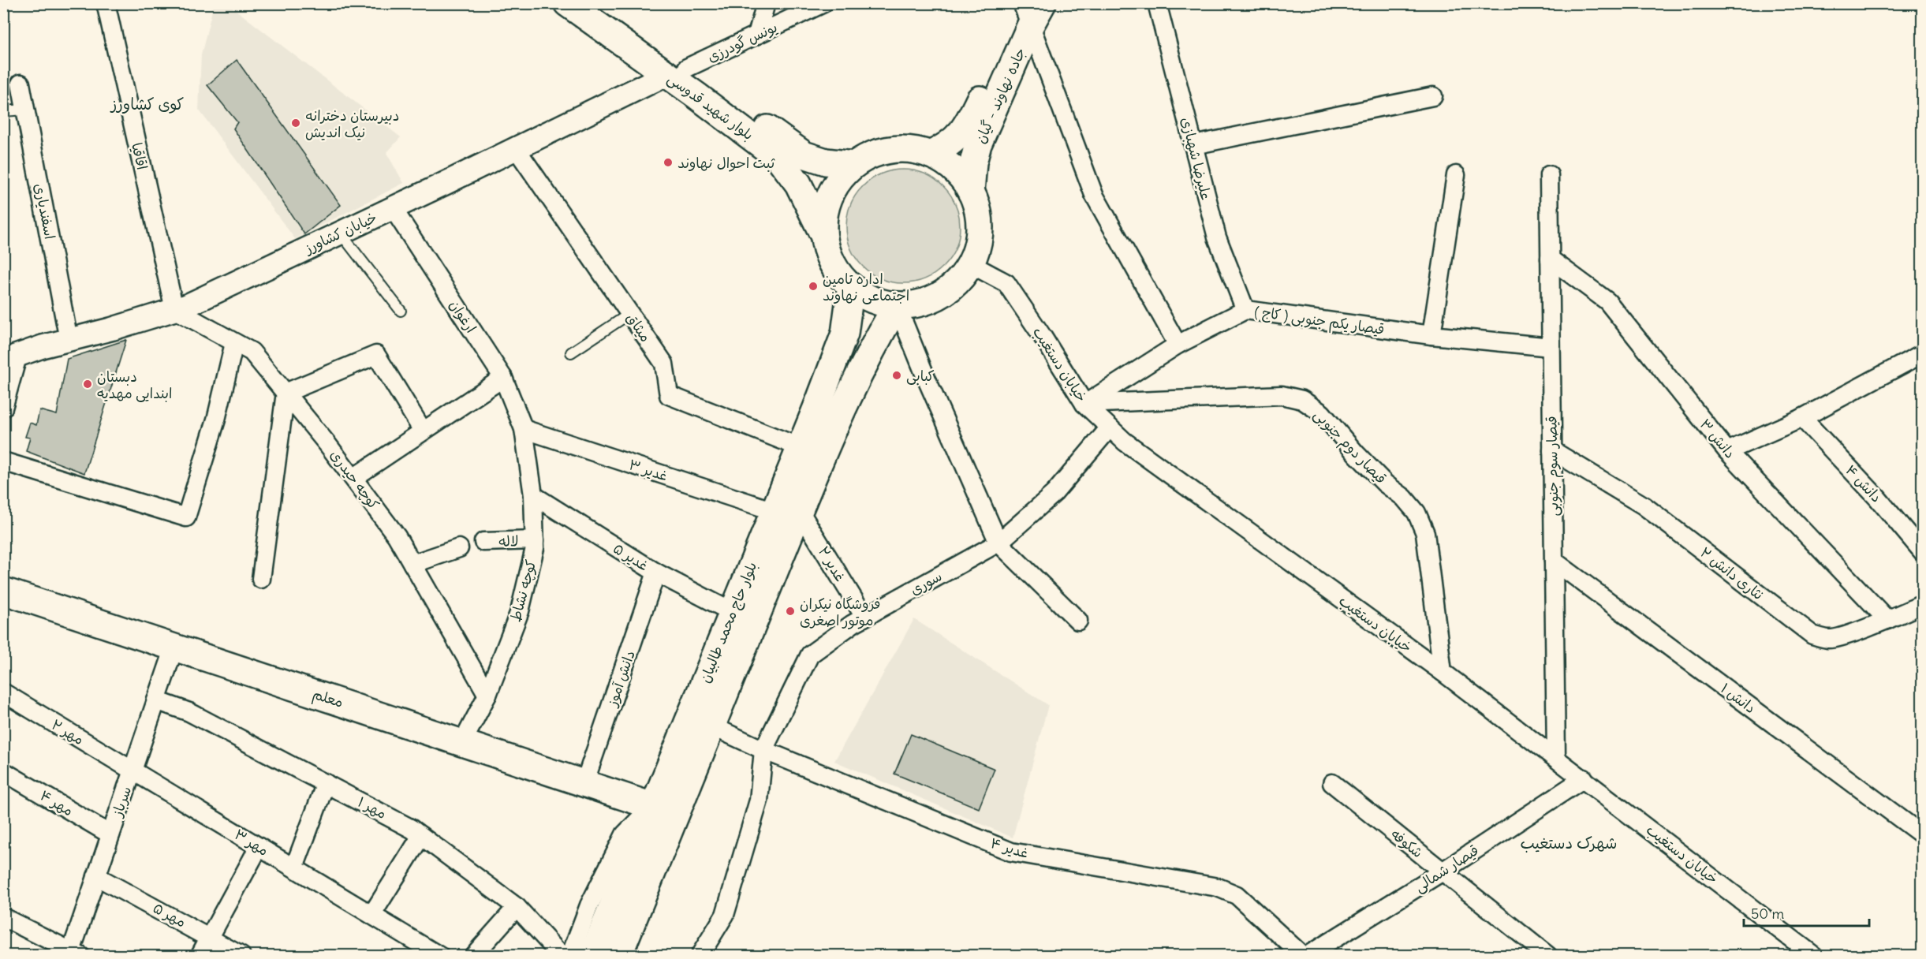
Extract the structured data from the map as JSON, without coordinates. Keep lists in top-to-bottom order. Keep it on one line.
{"streets":{"main road":["جاده نهاوند - گیان","بلوار شهید قدوسی","بلوار حاج محمد طالبیان","معلم"],"street":["یونس گودرزی","اقاقیا","علیرضا شهبازی","اسفندیاری","خیابان کشاورز","ارغوان","قیصار یکم جنوبی ( کاج )","میثاق","خیابان دستغیب","دانش ۳","قیصار دوم جنوبی","قیصار سوم جنوبی","غدیر ۳","کوچه حیدری","دانش ۴","لاله","غدیر ۵","غدیر ۲","نثاری دانش ۲","سوری","کوچه نشاط","دانش آموز","دانش ۱","مهر ۲","سرباز","مهر ۴","مهر ۱","مهر ۳","شکوفه","غدیر ۴","قیصار شمالی","مهر ۵"]},"crossings":[["یونس گودرزی","بلوار شهید قدوسی"],["یونس گودرزی","خیابان کشاورز"],["جاده نهاوند - گیان","بلوار شهید قدوسی"],["جاده نهاوند - گیان","خیابان دستغیب"],["جاده نهاوند - گیان","بلوار حاج محمد طالبیان"],["بلوار شهید قدوسی","خیابان کشاورز"],["بلوار شهید قدوسی","خیابان دستغیب"],["بلوار شهید قدوسی","بلوار حاج محمد طالبیان"],["اقاقیا","خیابان کشاورز"],["اقاقیا","کوچه حیدری"],["علیرضا شهبازی","قیصار یکم جنوبی ( کاج )"],["اسفندیاری","خیابان کشاورز"],["خیابان کشاورز","ارغوان"],["خیابان کشاورز","میثاق"],["خیابان کشاورز","کوچه حیدری"],["ارغوان","غدیر ۳"],["ارغوان","کوچه نشاط"],["قیصار یکم جنوبی ( کاج )","خیابان دستغیب"],["قیصار یکم جنوبی ( کاج )","قیصار دوم جنوبی"],["قیصار یکم جنوبی ( کاج )","قیصار سوم جنوبی"],["میثاق","بلوار حاج محمد طالبیان"],["خیابان دستغیب","قیصار دوم جنوبی"],["خیابان دستغیب","قیصار سوم جنوبی"],["خیابان دستغیب","سوری"],["خیابان دستغیب","بلوار حاج محمد طالبیان"],["خیابان دستغیب","قیصار شمالی"],["دانش ۳","قیصار سوم جنوبی"],["دانش ۳","نثاری دانش ۲"],["قیصار سوم جنوبی","نثاری دانش ۲"],["قیصار سوم جنوبی","دانش ۱"],["غدیر ۳","کوچه نشاط"],["غدیر ۳","بلوار حاج محمد طالبیان"],["کوچه حیدری","کوچه نشاط"],["لاله","کوچه نشاط"],["غدیر ۵","کوچه نشاط"],["غدیر ۵","بلوار حاج محمد طالبیان"],["غدیر ۵","دانش آموز"],["غدیر ۲","سوری"],["غدیر ۲","بلوار حاج محمد طالبیان"],["سوری","غدیر ۴"],["کوچه نشاط","معلم"],["بلوار حاج محمد طالبیان","معلم"],["بلوار حاج محمد طالبیان","غدیر ۴"],["دانش آموز","معلم"],["معلم","سرباز"],["مهر ۲","سرباز"],["مهر ۲","مهر ۳"],["سرباز","مهر ۴"],["سرباز","مهر ۱"],["سرباز","مهر ۳"],["سرباز","مهر ۵"],["شکوفه","قیصار شمالی"],["غدیر ۴","قیصار شمالی"]],"districts":["کوی کشاورز","شهرک دستغیب"],"places":["دبیرستان دخترانه نیک اندیش","ثبت احوال نهاوند","اداره تامین اجتماعی نهاوند","کبابی","دبستان ابندایی مهدیه","فروشگاه نیکران موتور اصغری"],"scale_bar":"50 m"}
